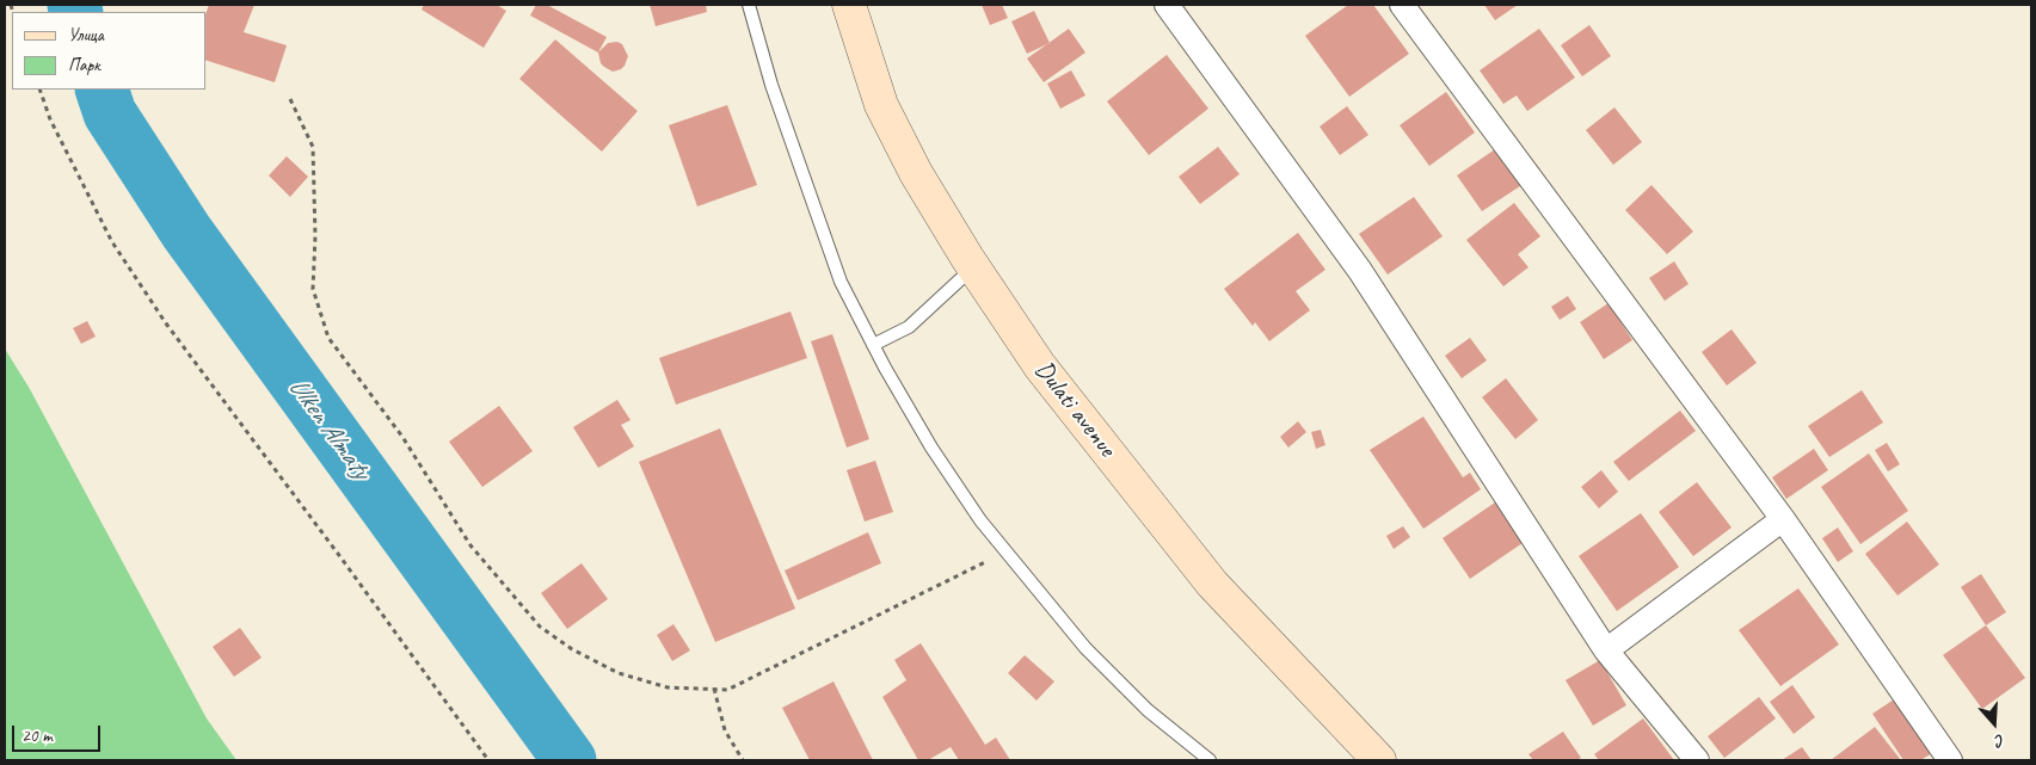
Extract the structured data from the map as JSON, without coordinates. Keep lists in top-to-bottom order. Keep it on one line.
{"streets":{"main road":["Dulati avenue"]},"water":["Ulken Almaty"],"legend":["Улица","Парк"],"scale_bar":"20 m","north":"bottom"}
